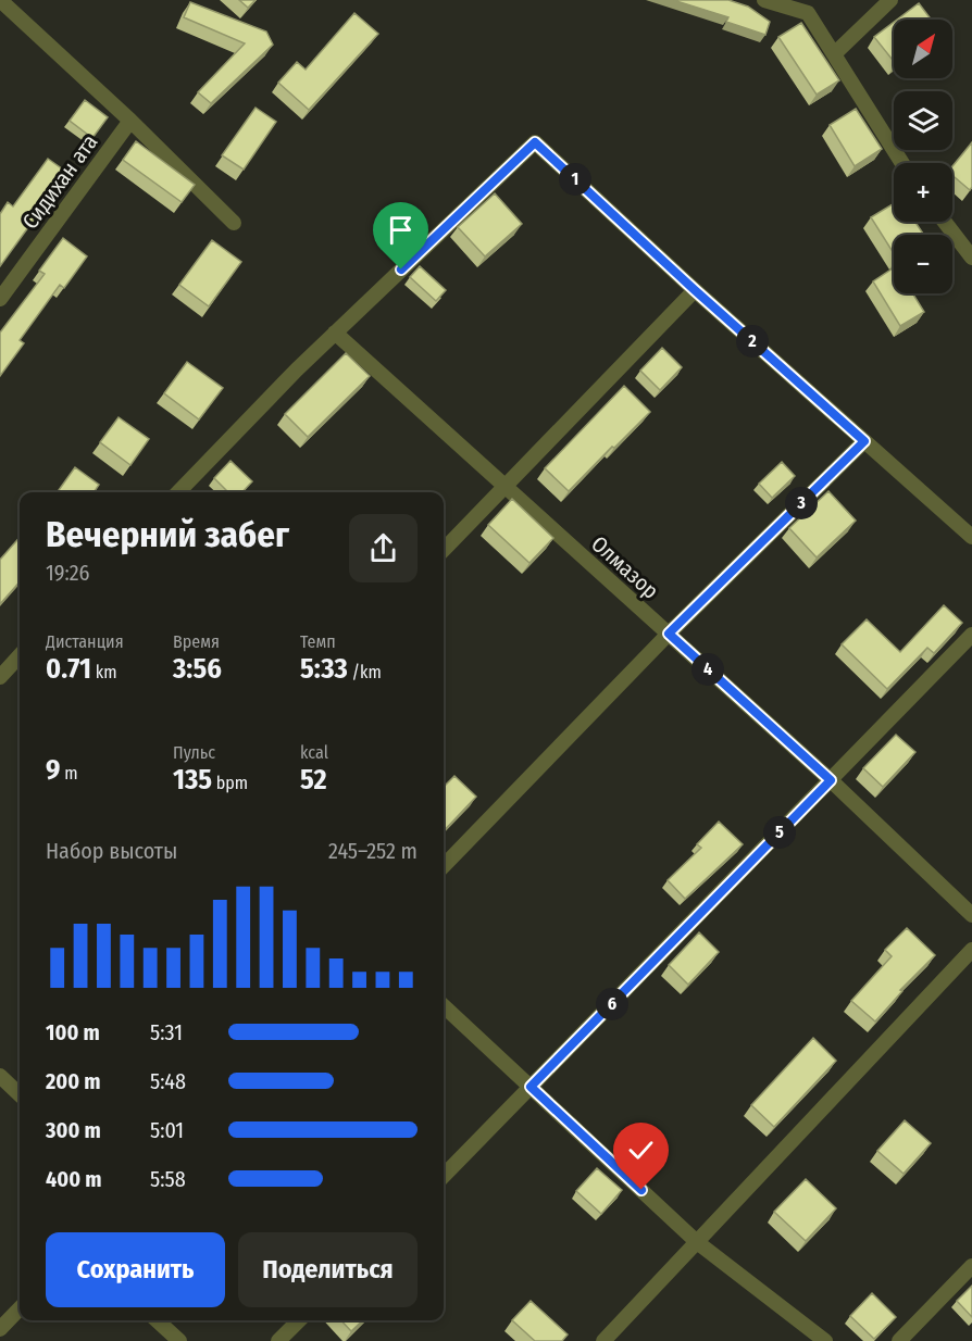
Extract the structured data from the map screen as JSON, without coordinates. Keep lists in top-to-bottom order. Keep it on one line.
{"streets":{"street":["Сидихан ата","Олмазор"]},"north":"top right","page":{"map_buttons":["+","−"],"pins":["1","2","3","4","5","6"],"heading":["Вечерний забег","19:26"],"stats":[["Дистанция","0.71 km"],["Время","3:56"],["Темп","5:33 /km"],["9 m"],["Пульс","135 bpm"],["kcal","52"]],"chart":["Набор высоты","245–252 m"],"list":[{"name":"100 m","note":"5:31"},{"name":"200 m","note":"5:48"},{"name":"300 m","note":"5:01"},{"name":"400 m","note":"5:58"}],"buttons":["Сохранить","Поделиться"]}}
